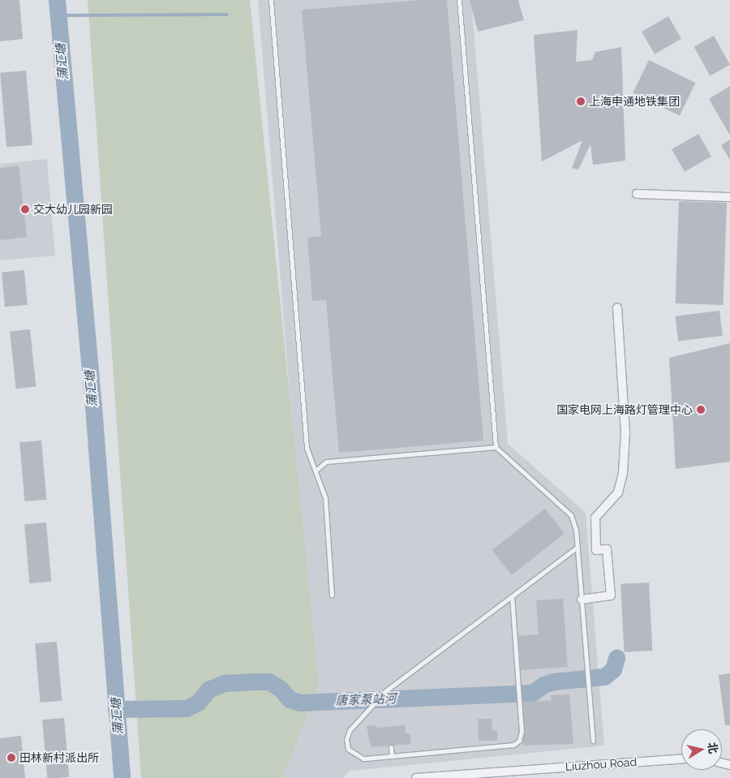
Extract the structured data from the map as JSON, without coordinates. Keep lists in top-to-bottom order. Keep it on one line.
{"streets":{"street":["Liuzhou Road"]},"water":["蒲汇塘","唐家泵站河"],"places":["上海申通地铁集团","交大幼儿园新园","国家电网上海路灯管理中心","田林新村派出所"],"north":"right"}
